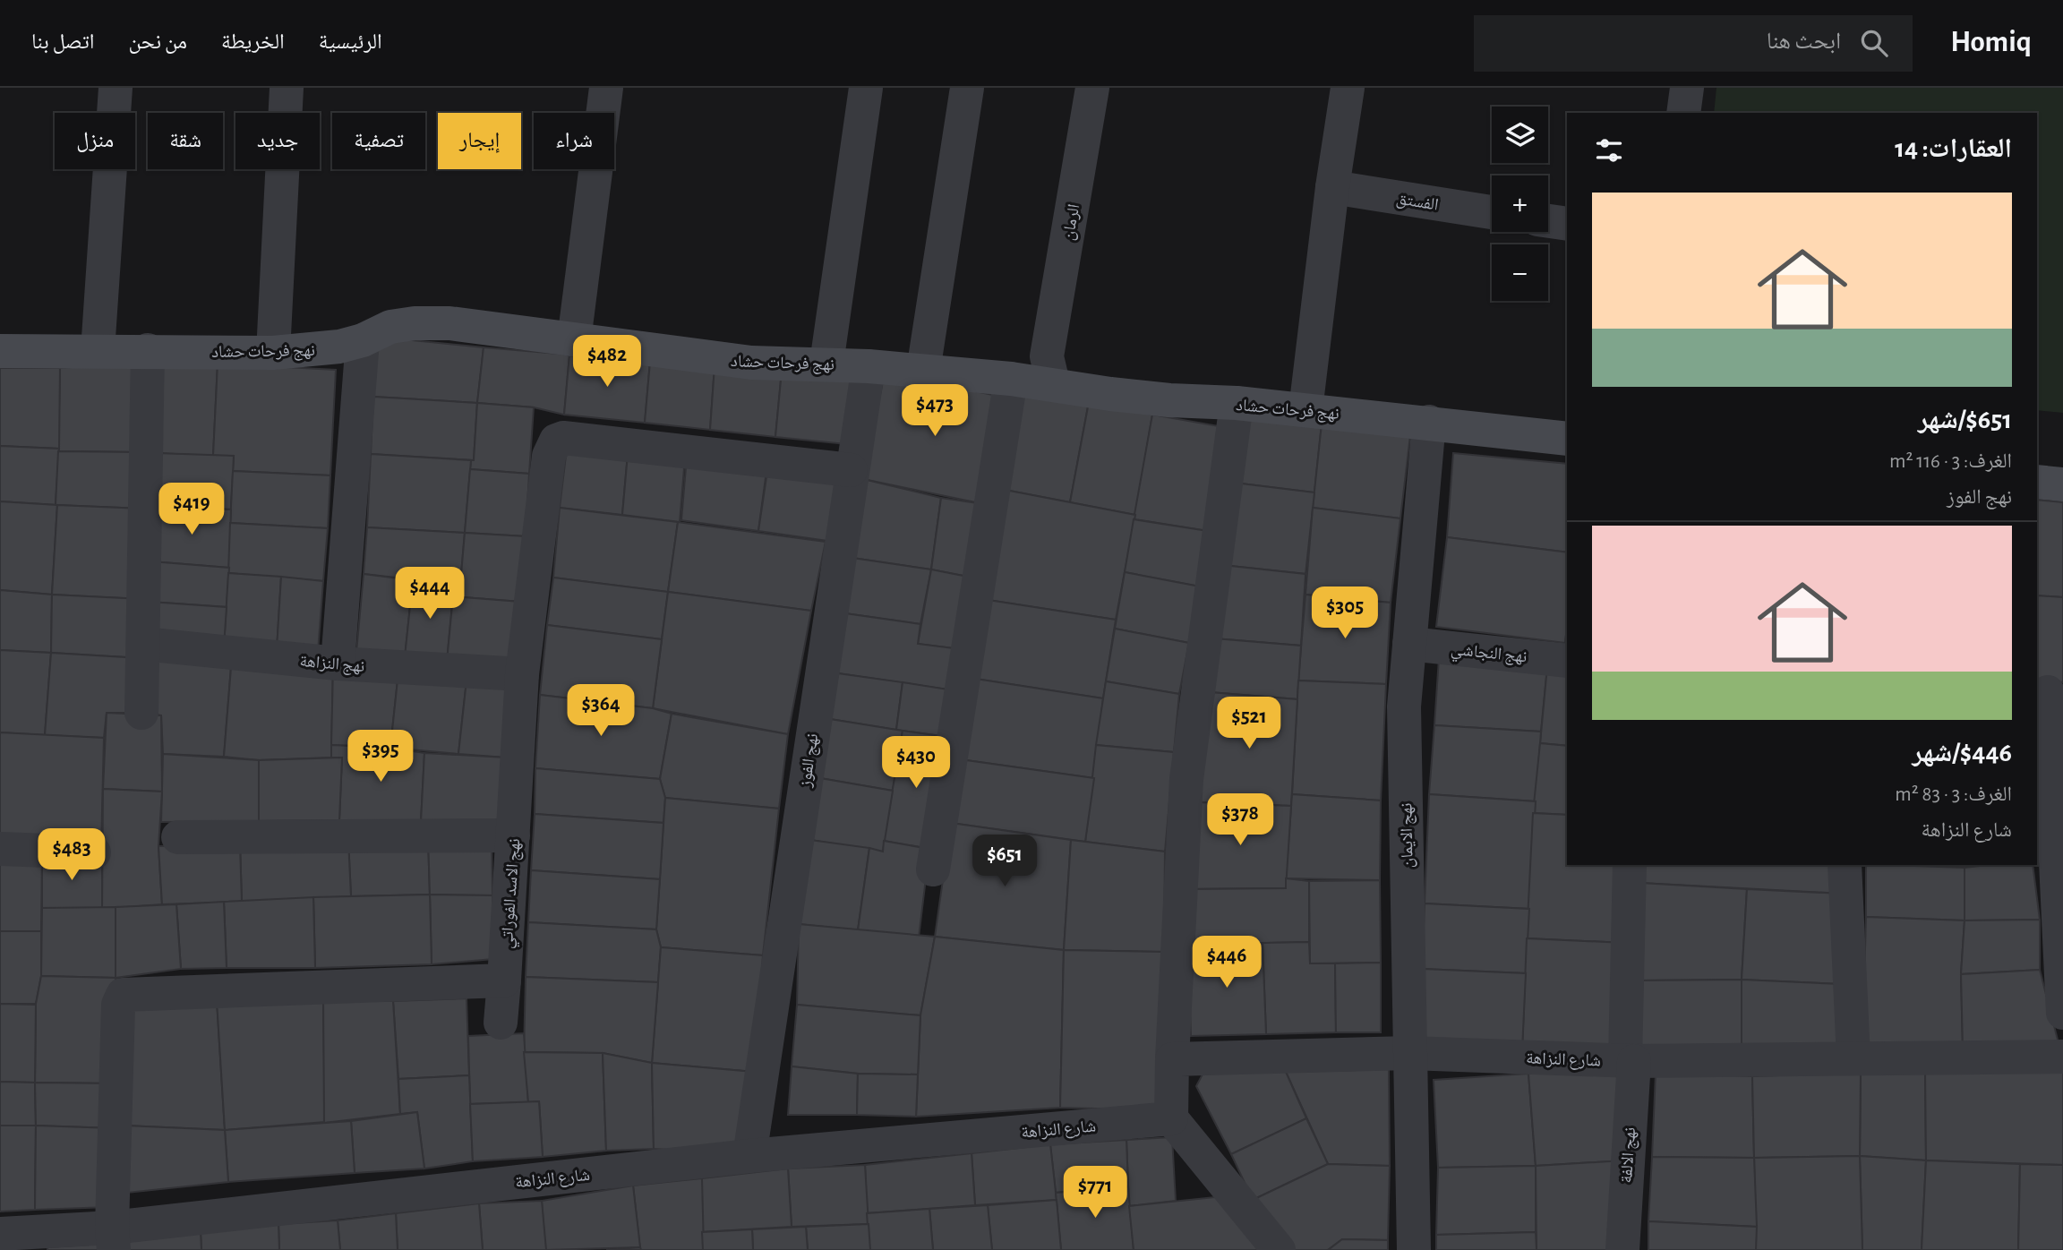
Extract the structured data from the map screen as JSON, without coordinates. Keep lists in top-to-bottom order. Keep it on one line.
{"streets":{"street":["الفستق","الرمان","نهج فرحات حشاد","نهج النجاشي","نهج النزاهة","نهج الفوز","نهج الايمان","نهج الاسد الفوراتي","شارع النزاهة","نهج الالفة"]},"crossings":[["الرمان","نهج فرحات حشاد"],["نهج فرحات حشاد","نهج الفوز"],["نهج فرحات حشاد","نهج الايمان"],["نهج النجاشي","نهج الايمان"],["نهج النزاهة","نهج الاسد الفوراتي"],["نهج الفوز","نهج الاسد الفوراتي"],["نهج الفوز","شارع النزاهة"],["نهج الايمان","شارع النزاهة"],["شارع النزاهة","نهج الالفة"]],"page":{"header":"Homiq","search":"ابحث هنا","nav":["الرئيسية","الخريطة","من نحن","اتصل بنا"],"map_buttons":["+","−"],"chip":["شراء","إيجار","تصفية","جديد","شقة","منزل"],"heading":"العقارات: 14","list":[{"name":"$651/شهر","note":"الغرف: 3 · 116 m² · نهج الفوز"},{"name":"$446/شهر","note":"الغرف: 3 · 83 m² · شارع النزاهة"}],"price":["$482","$473","$419","$444","$305","$364","$521","$395","$430","$378","$483","$651","$446","$771"]}}
